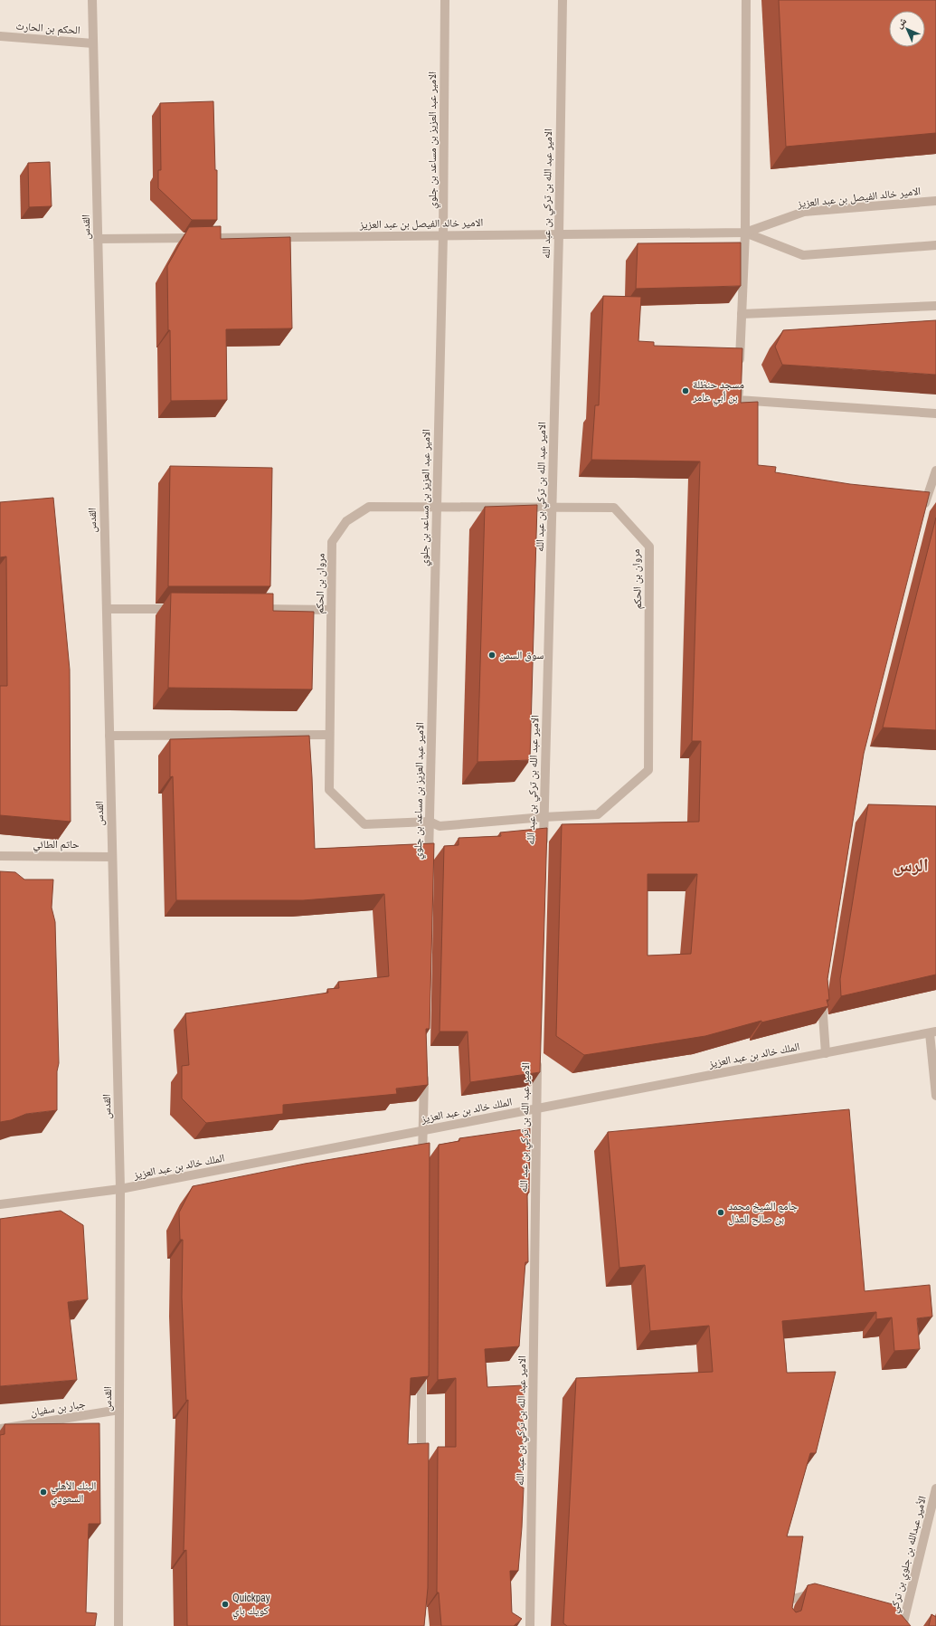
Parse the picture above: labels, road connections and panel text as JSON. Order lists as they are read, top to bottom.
{
  "streets": {
    "street": [
      "الحكم بن الحارث",
      "الامير عبد العزيز بن مساعد بن جلوي",
      "الامير عبد الله بن تركي بن عبد الله",
      "الامير خالد الفيصل بن عبد العزيز",
      "القدس",
      "مروان بن الحكم",
      "حاتم الطائي",
      "الملك خالد بن عبد العزيز",
      "جبار بن سفيان",
      "الأمير عبدالله بن جلوي بن تركي"
    ]
  },
  "crossings": [
    ["الحكم بن الحارث", "القدس"],
    ["الامير عبد العزيز بن مساعد بن جلوي", "الامير خالد الفيصل بن عبد العزيز"],
    ["الامير عبد العزيز بن مساعد بن جلوي", "مروان بن الحكم"],
    ["الامير عبد الله بن تركي بن عبد الله", "الامير خالد الفيصل بن عبد العزيز"],
    ["الامير عبد الله بن تركي بن عبد الله", "مروان بن الحكم"],
    ["الامير عبد الله بن تركي بن عبد الله", "الملك خالد بن عبد العزيز"],
    ["الامير خالد الفيصل بن عبد العزيز", "القدس"],
    ["القدس", "حاتم الطائي"],
    ["القدس", "الملك خالد بن عبد العزيز"],
    ["القدس", "جبار بن سفيان"]
  ],
  "districts": ["الرس"],
  "places": [
    "مسجد حنظلة بن أبي عامر",
    "سوق السمن",
    "جامع الشيخ محمد بن صالح العذل",
    "البنك الأهلي السعودي",
    "Quickpay كويك باي"
  ],
  "north": "top left"
}
